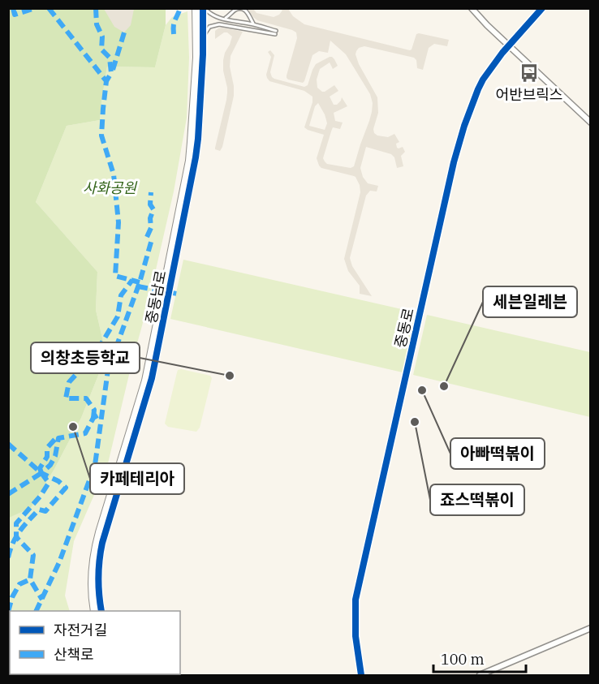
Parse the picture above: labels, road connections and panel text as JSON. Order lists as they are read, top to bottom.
{
  "streets": {
    "street": ["중동남로", "중동로"]
  },
  "parks": ["사화공원"],
  "places": {
    "bus stop": ["어반브릭스"],
    "other": [
      "의창초등학교",
      "세븐일레븐",
      "아빠떡볶이",
      "죠스떡볶이",
      "카페테리아"
    ]
  },
  "legend": ["자전거길", "산책로"],
  "scale_bar": "100 m"
}
